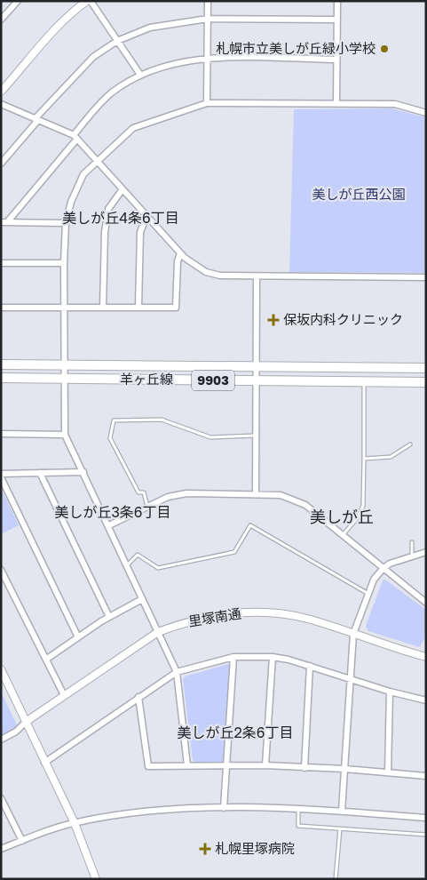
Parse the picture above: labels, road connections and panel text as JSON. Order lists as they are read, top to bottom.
{
  "streets": {
    "main road": ["羊ヶ丘線", "9903"],
    "street": ["里塚南通"]
  },
  "districts": [
    "美しが丘4条6丁目",
    "美しが丘3条6丁目",
    "美しが丘",
    "美しが丘2条6丁目"
  ],
  "parks": ["美しが丘西公園"],
  "places": {
    "other": ["札幌市立美しが丘緑小学校"],
    "health": ["保坂内科クリニック", "札幌里塚病院"]
  }
}
